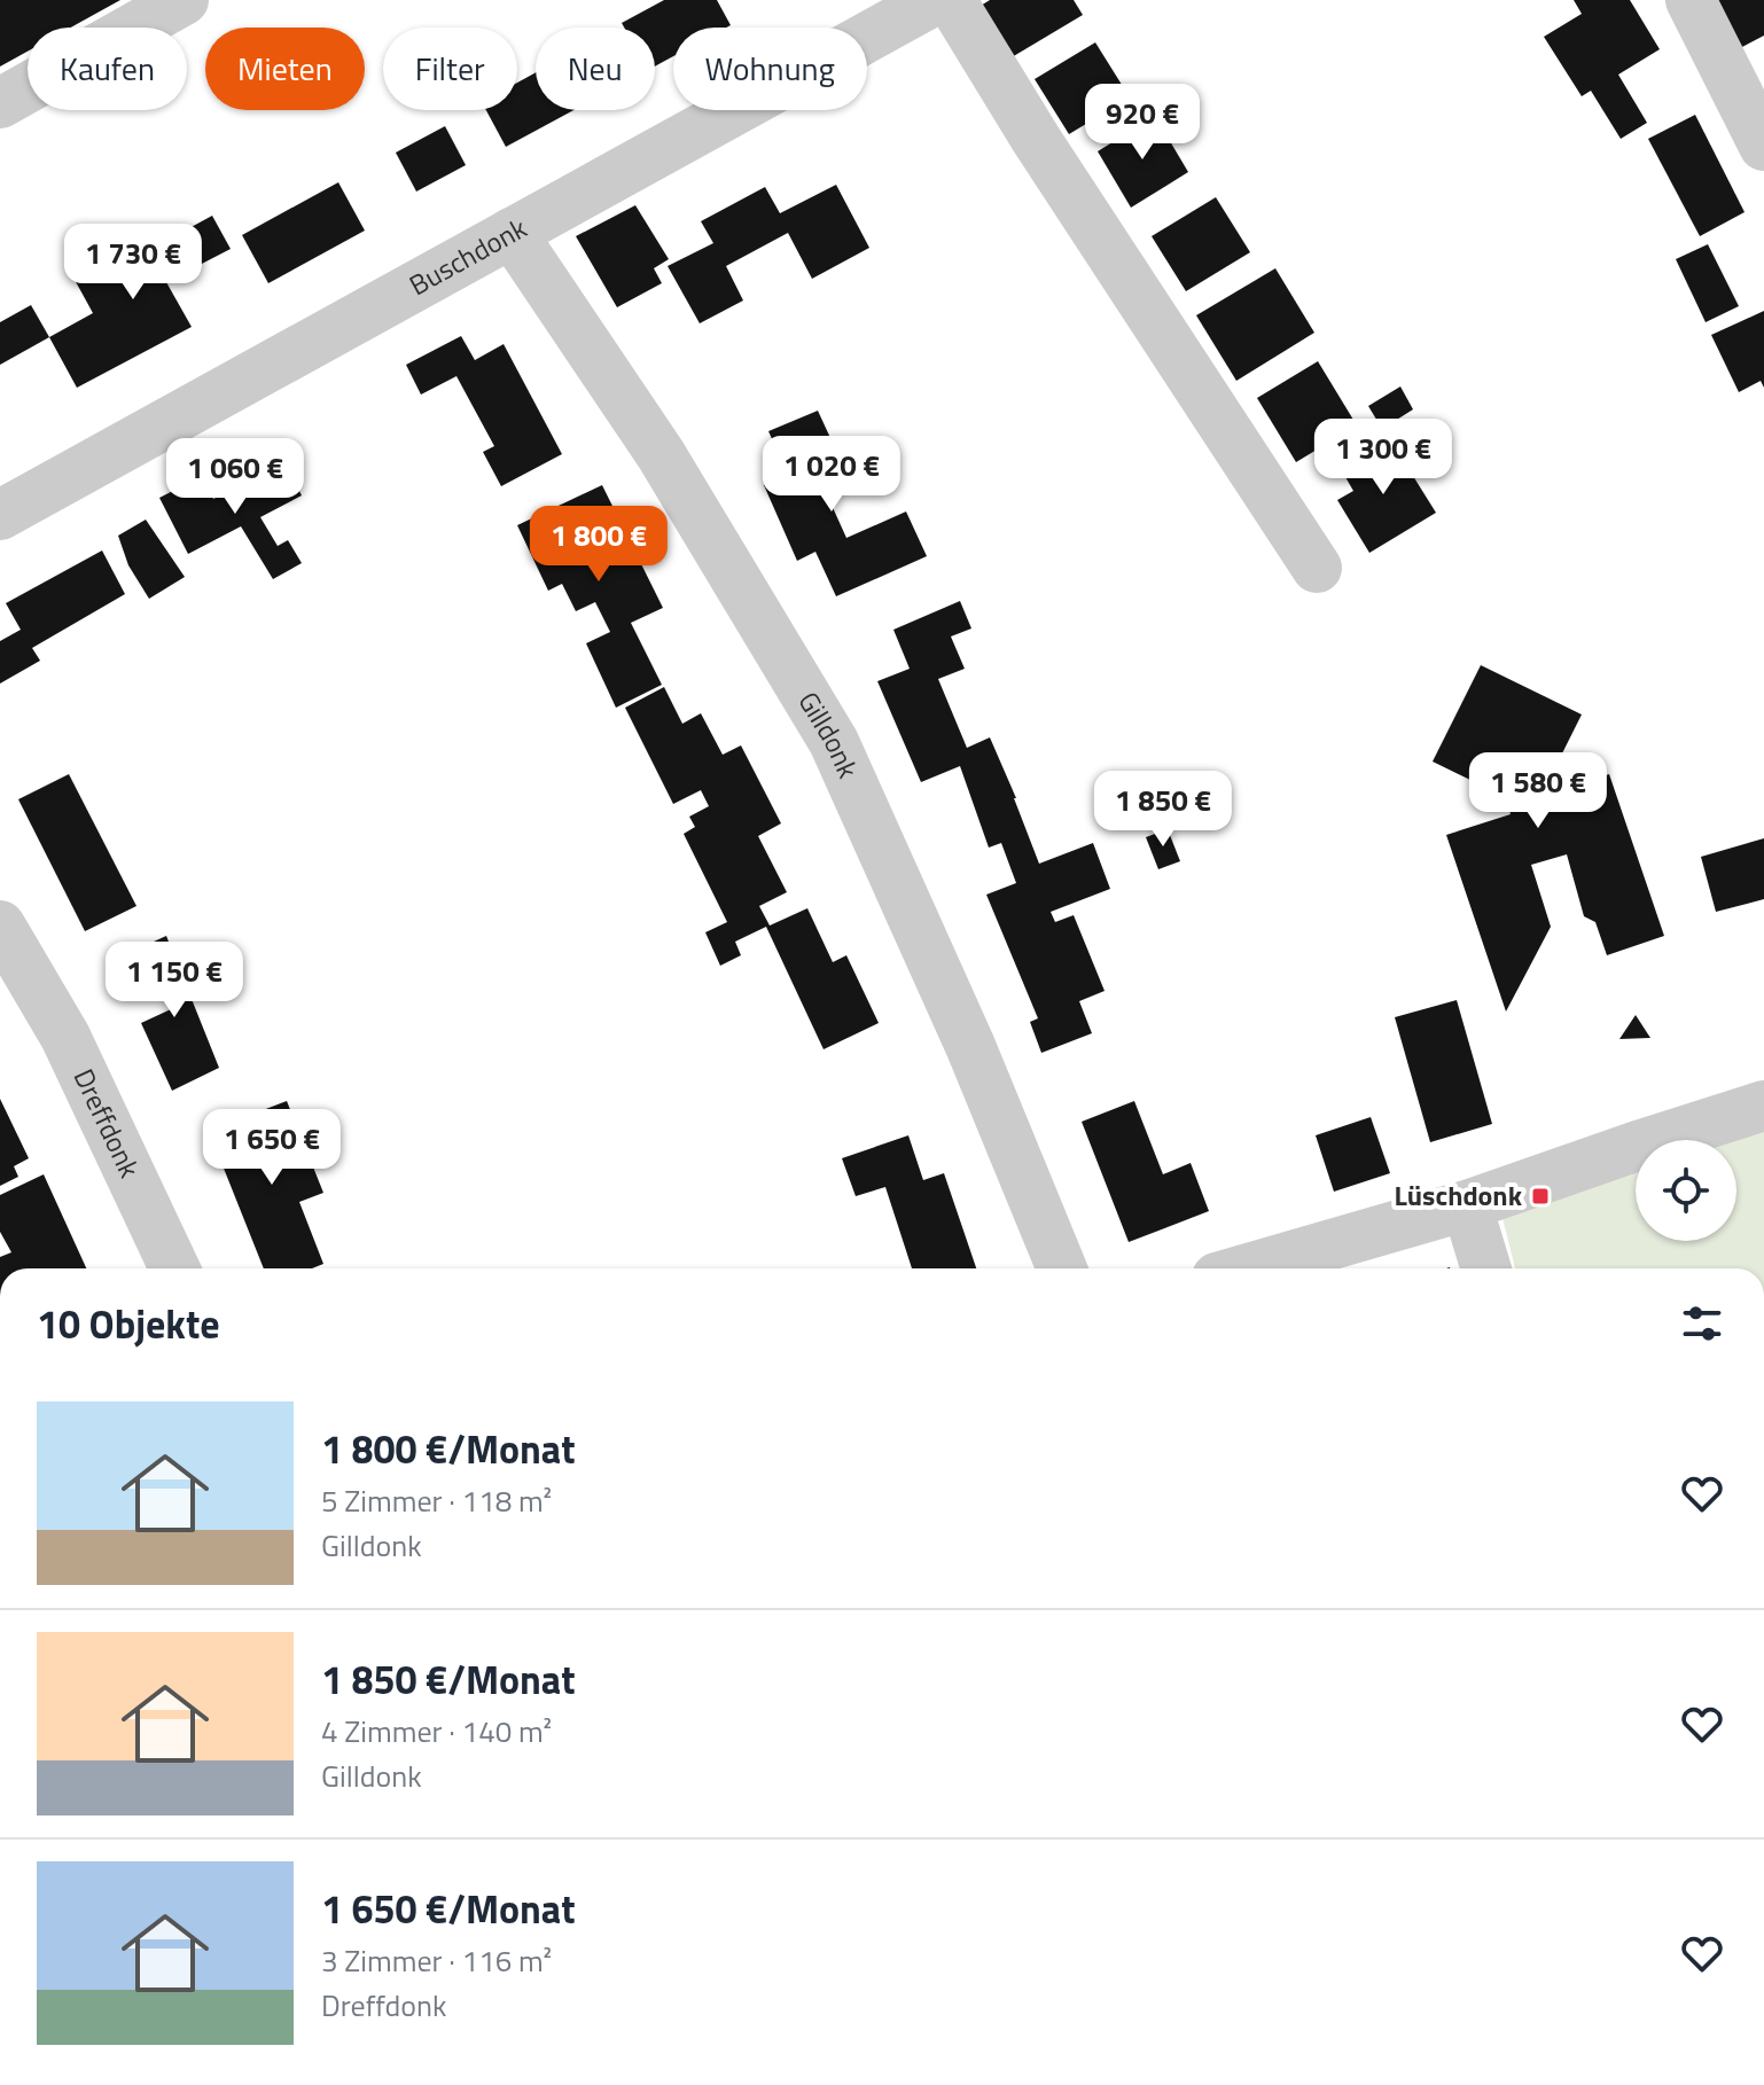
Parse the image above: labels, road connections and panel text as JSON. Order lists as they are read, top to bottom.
{
  "streets": {
    "street": ["Buschdonk", "Gilldonk", "Dreffdonk"]
  },
  "crossings": [
    ["Buschdonk", "Gilldonk"]
  ],
  "places": {
    "transit": ["Lüschdonk"]
  },
  "page": {
    "chip": [
      "Kaufen",
      "Mieten",
      "Filter",
      "Neu",
      "Wohnung"
    ],
    "price": [
      "920 €",
      "1 730 €",
      "1 300 €",
      "1 020 €",
      "1 060 €",
      "1 800 €",
      "1 580 €",
      "1 850 €",
      "1 150 €",
      "1 650 €"
    ],
    "heading": "10 Objekte",
    "list": [
      {
        "name": "1 800 €/Monat",
        "note": "5 Zimmer · 118 m² · Gilldonk"
      },
      {
        "name": "1 850 €/Monat",
        "note": "4 Zimmer · 140 m² · Gilldonk"
      },
      {
        "name": "1 650 €/Monat",
        "note": "3 Zimmer · 116 m² · Dreffdonk"
      }
    ]
  }
}
